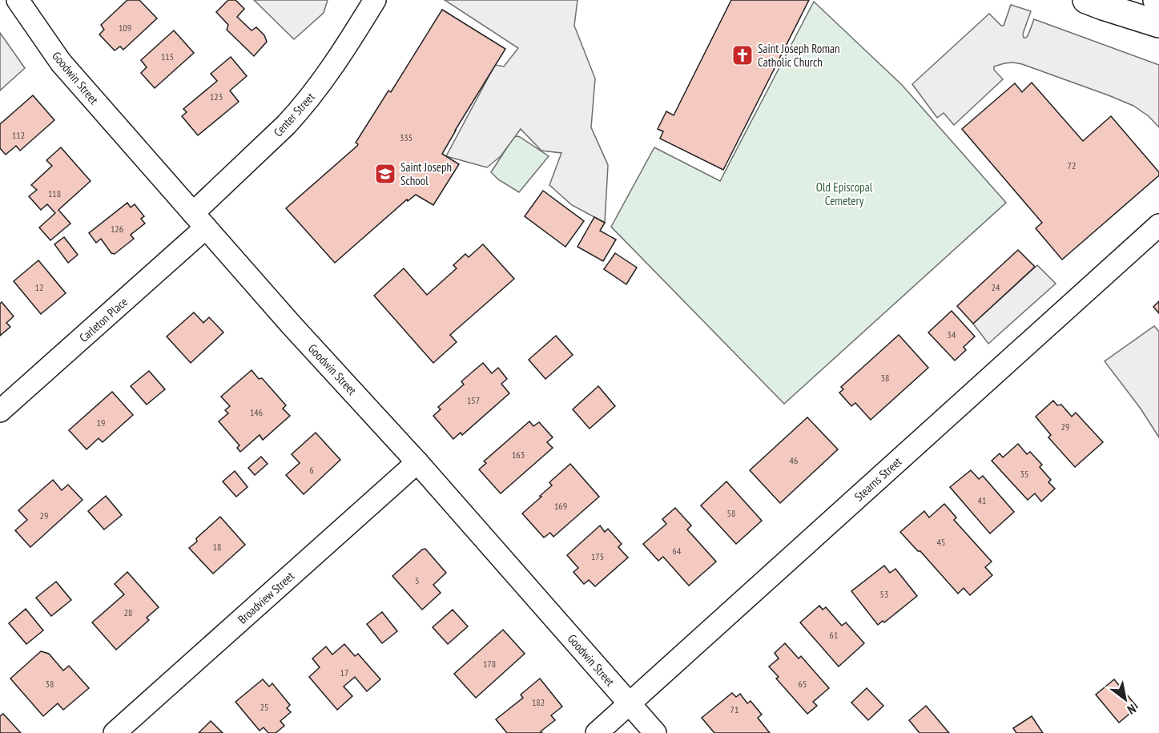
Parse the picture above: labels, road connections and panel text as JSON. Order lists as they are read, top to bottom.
{
  "streets": {
    "street": [
      "Goodwin Street",
      "Center Street",
      "Carleton Place",
      "Stearns Street",
      "Broadview Street"
    ]
  },
  "crossings": [
    ["Goodwin Street", "Center Street"],
    ["Goodwin Street", "Carleton Place"],
    ["Goodwin Street", "Stearns Street"],
    ["Goodwin Street", "Broadview Street"],
    ["Center Street", "Carleton Place"]
  ],
  "parks": ["Old Episcopal Cemetery"],
  "places": {
    "church": ["Saint Joseph Roman Catholic Church"],
    "school or university": ["Saint Joseph School"]
  },
  "house_numbers": [
    "109",
    "115",
    "123",
    "112",
    "335",
    "72",
    "118",
    "126",
    "12",
    "24",
    "34",
    "38",
    "157",
    "146",
    "19",
    "29",
    "163",
    "46",
    "6",
    "35",
    "41",
    "169",
    "58",
    "29",
    "45",
    "18",
    "64",
    "175",
    "5",
    "53",
    "28",
    "61",
    "178",
    "17",
    "38",
    "65",
    "182",
    "25",
    "71"
  ],
  "north": "bottom right"
}
